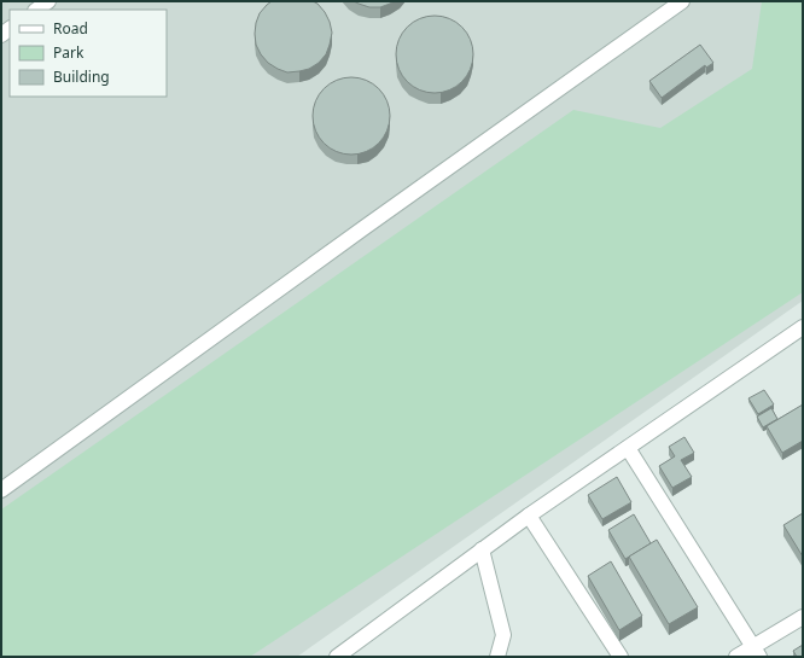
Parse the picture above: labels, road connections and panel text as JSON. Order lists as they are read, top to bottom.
{
  "legend": ["Road", "Park", "Building"]
}
